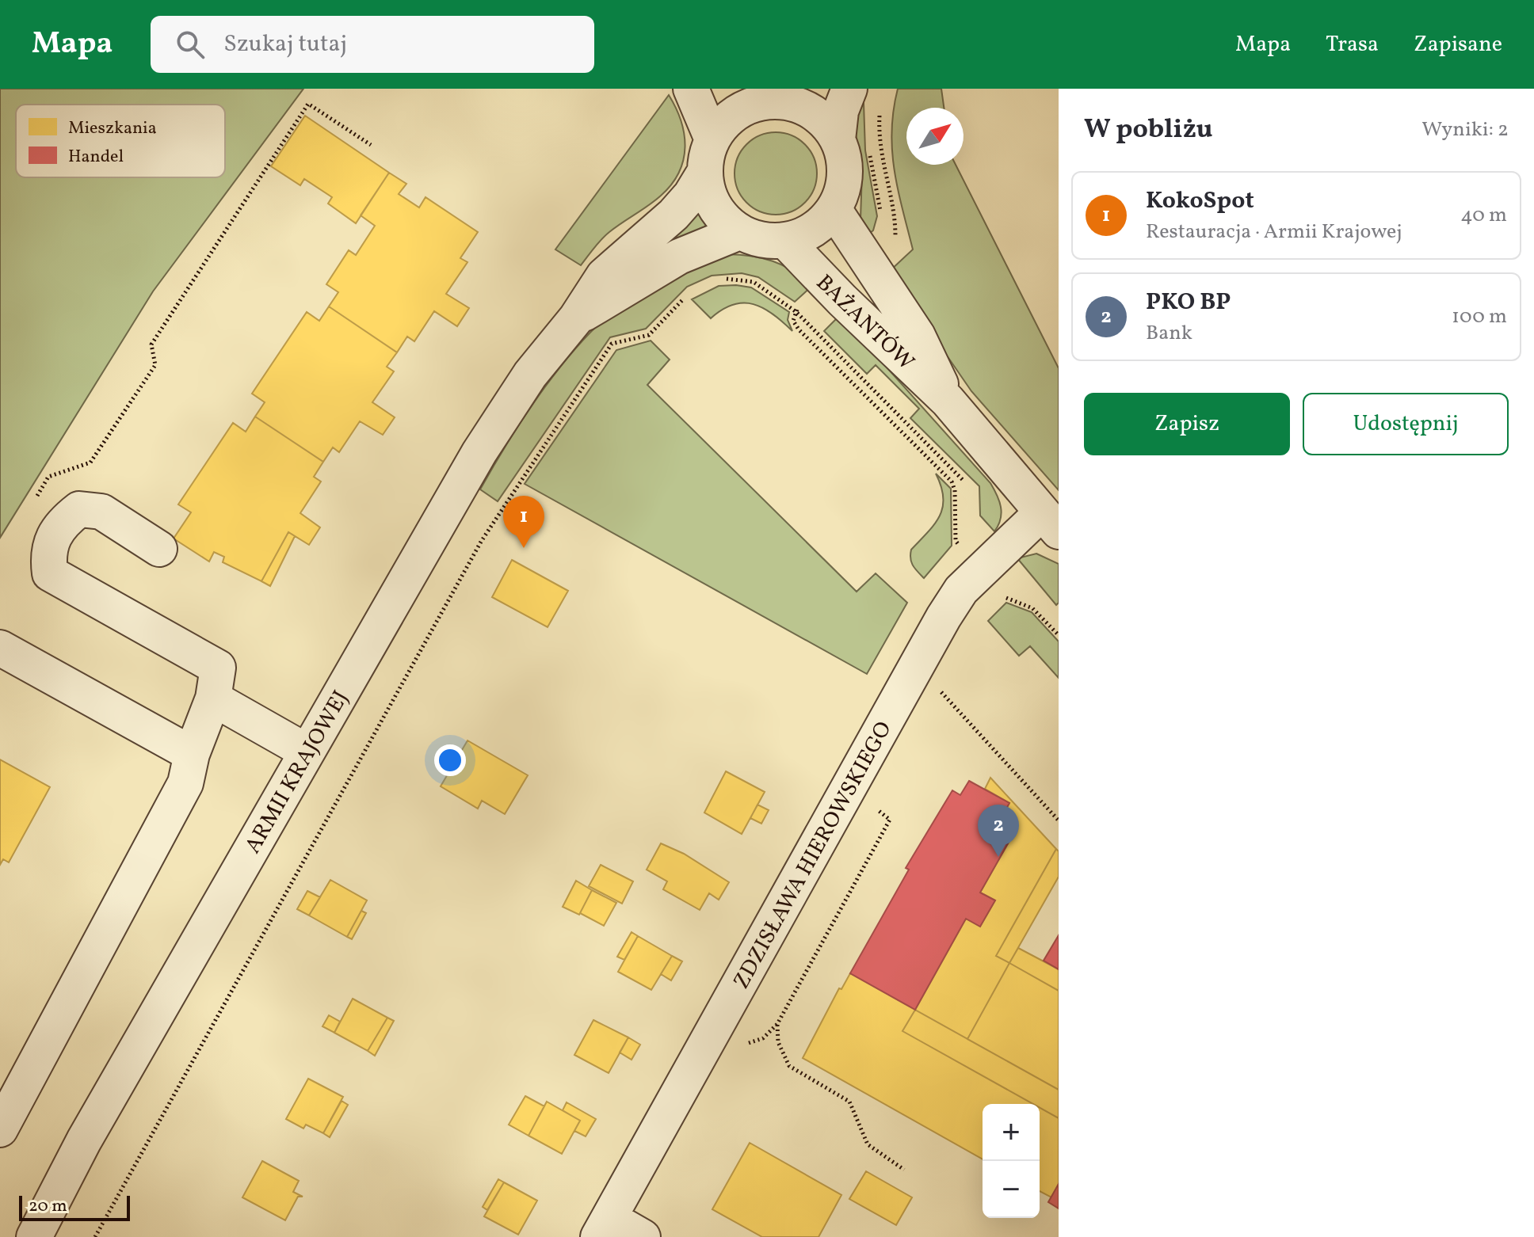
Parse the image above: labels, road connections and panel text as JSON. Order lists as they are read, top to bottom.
{
  "streets": {
    "street": ["BAŻANTÓW", "ARMII KRAJOWEJ", "ZDZISŁAWA HIEROWSKIEGO"]
  },
  "crossings": [
    ["BAŻANTÓW", "ARMII KRAJOWEJ"],
    ["BAŻANTÓW", "ZDZISŁAWA HIEROWSKIEGO"]
  ],
  "legend": ["Mieszkania", "Handel"],
  "scale_bar": "20 m",
  "north": "top right",
  "page": {
    "header": "Mapa",
    "search": "Szukaj tutaj",
    "nav": ["Mapa", "Trasa", "Zapisane"],
    "heading": ["W pobliżu", "Wyniki: 2"],
    "list": [
      {
        "mark": "1",
        "name": "KokoSpot",
        "note": "Restauracja · Armii Krajowej",
        "value": "40 m"
      },
      {
        "mark": "2",
        "name": "PKO BP",
        "note": "Bank",
        "value": "100 m"
      }
    ],
    "buttons": ["Zapisz", "Udostępnij"],
    "pins": ["1", "2"],
    "map_buttons": ["+", "−"],
    "scale": "20 m"
  }
}
